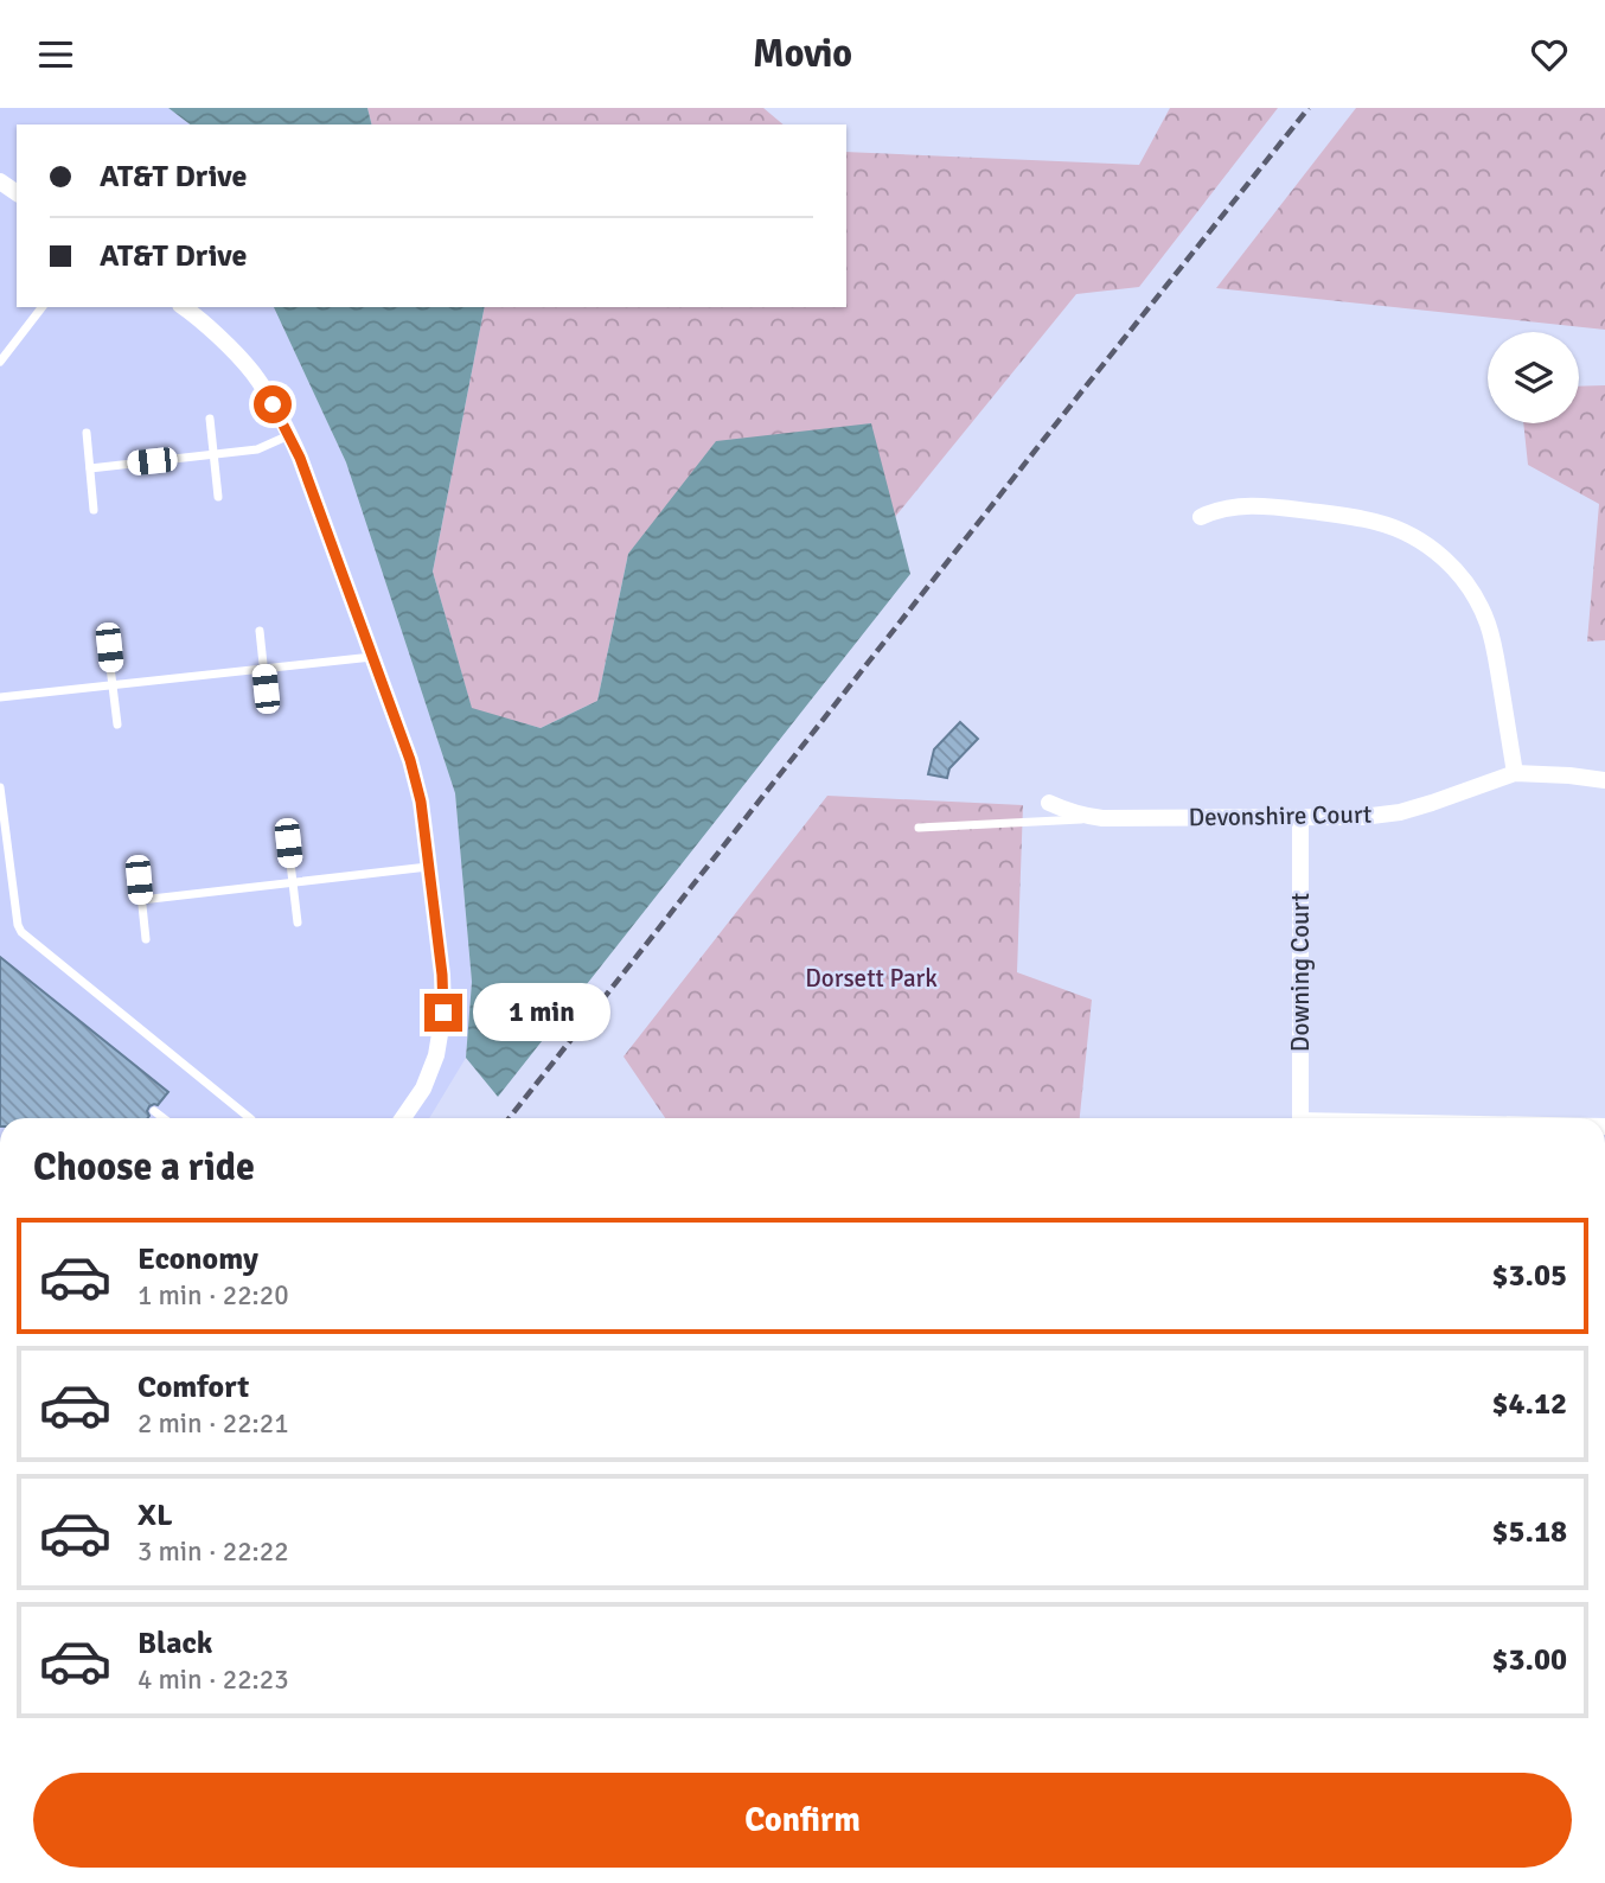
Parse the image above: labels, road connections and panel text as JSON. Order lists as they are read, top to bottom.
{
  "streets": {
    "street": ["Devonshire Court", "Downing Court"]
  },
  "crossings": [
    ["Devonshire Court", "Downing Court"]
  ],
  "parks": ["Dorsett Park"],
  "page": {
    "header": "Movio",
    "banner": ["AT&T Drive", "AT&T Drive"],
    "bubble": "1 min",
    "heading": "Choose a ride",
    "list": [
      {
        "name": "Economy",
        "note": "1 min · 22:20",
        "value": "$3.05"
      },
      {
        "name": "Comfort",
        "note": "2 min · 22:21",
        "value": "$4.12"
      },
      {
        "name": "XL",
        "note": "3 min · 22:22",
        "value": "$5.18"
      },
      {
        "name": "Black",
        "note": "4 min · 22:23",
        "value": "$3.00"
      }
    ],
    "buttons": "Confirm"
  }
}
